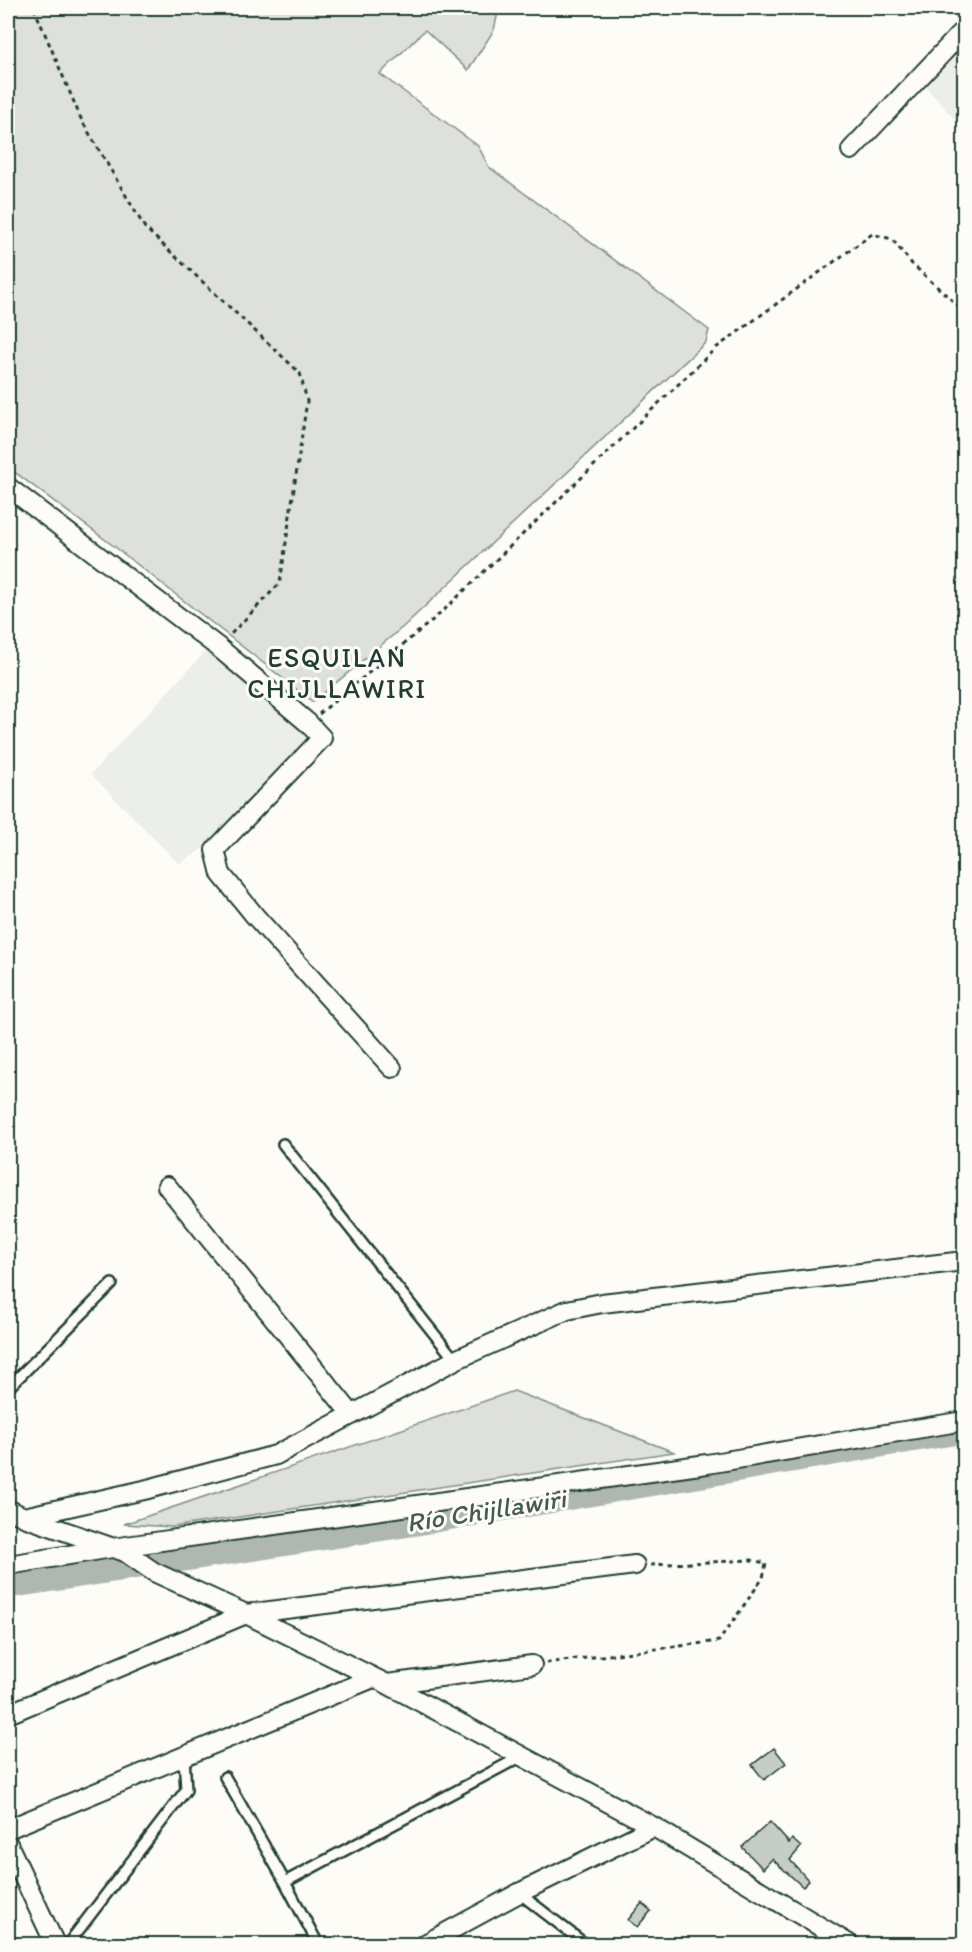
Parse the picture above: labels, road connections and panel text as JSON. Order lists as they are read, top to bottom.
{
  "districts": ["ESQUILAN CHIJLLAWIRI"],
  "water": ["Río Chijllawiri"]
}
